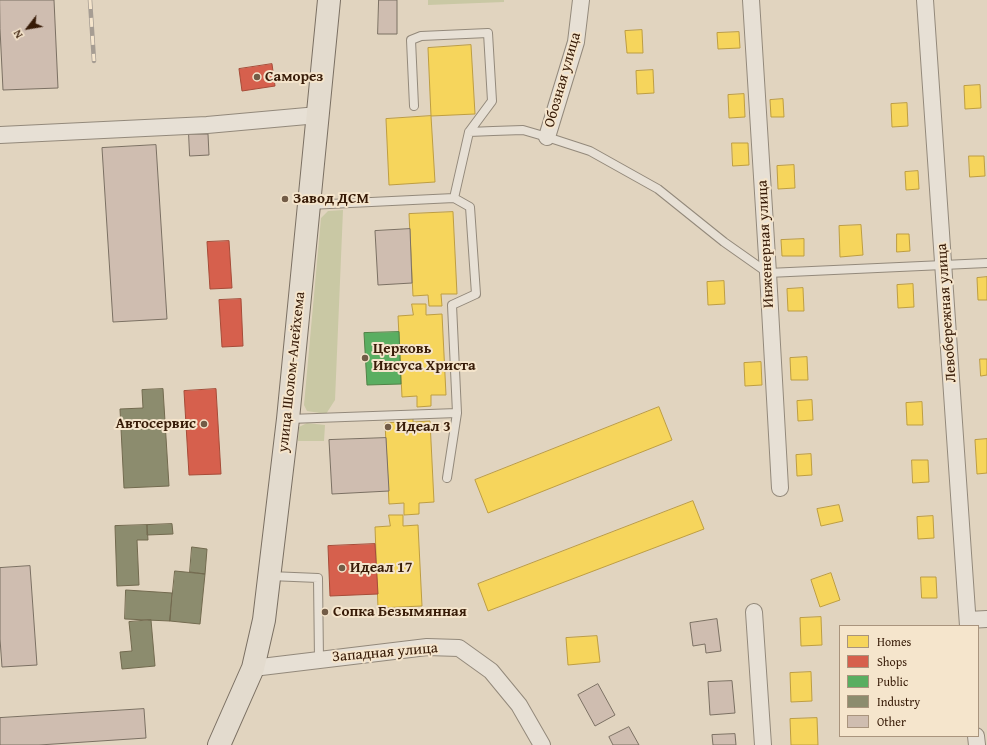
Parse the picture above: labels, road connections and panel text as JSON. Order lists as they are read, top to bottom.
{
  "streets": {
    "main road": ["улица Шолом-Алейхема"],
    "street": [
      "Обозная улица",
      "Инженерная улица",
      "Левобережная улица",
      "Западная улица"
    ]
  },
  "crossings": [
    ["улица Шолом-Алейхема", "Западная улица"]
  ],
  "places": [
    "Саморез",
    "Завод ДСМ",
    "Церковь Иисуса Христа",
    "Автосервис",
    "Идеал 3",
    "Идеал 17",
    "Сопка Безымянная"
  ],
  "legend": [
    "Homes",
    "Shops",
    "Public",
    "Industry",
    "Other"
  ],
  "north": "bottom left"
}
